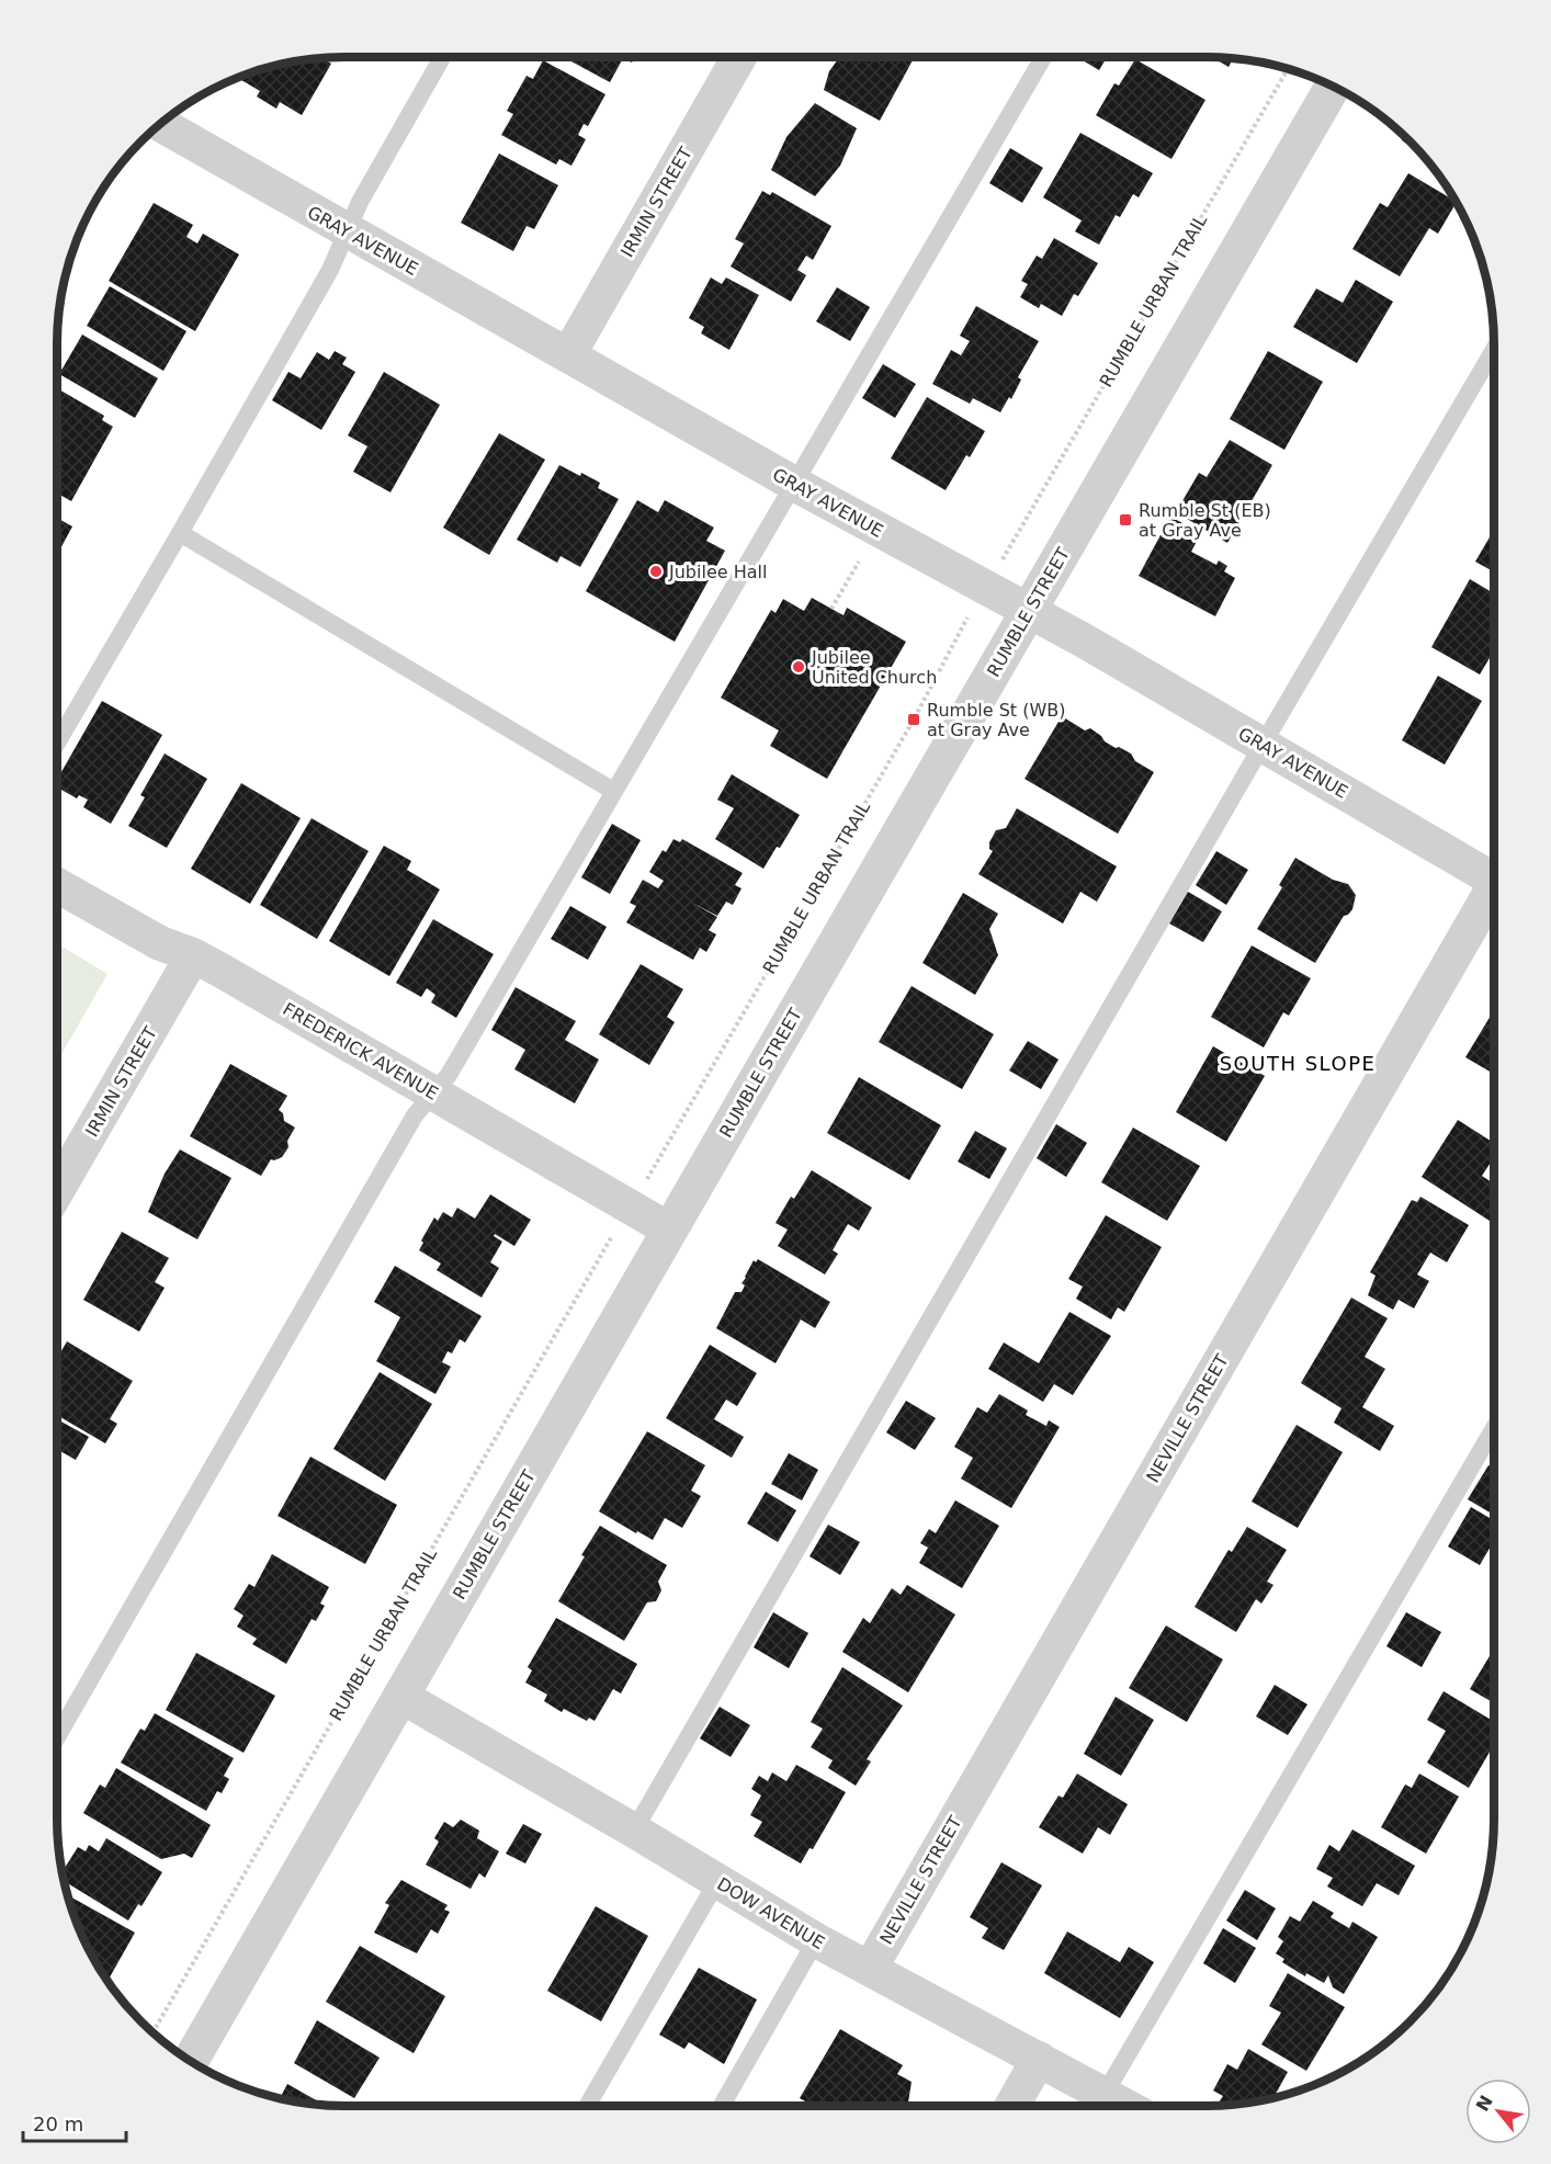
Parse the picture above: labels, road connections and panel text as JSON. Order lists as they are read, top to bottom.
{
  "streets": {
    "street": [
      "IRMIN STREET",
      "GRAY AVENUE",
      "RUMBLE STREET",
      "FREDERICK AVENUE",
      "NEVILLE STREET",
      "DOW AVENUE"
    ],
    "path": ["RUMBLE URBAN TRAIL"]
  },
  "crossings": [
    ["IRMIN STREET", "GRAY AVENUE"],
    ["IRMIN STREET", "FREDERICK AVENUE"],
    ["GRAY AVENUE", "RUMBLE STREET"],
    ["RUMBLE STREET", "FREDERICK AVENUE"],
    ["RUMBLE STREET", "DOW AVENUE"],
    ["NEVILLE STREET", "DOW AVENUE"]
  ],
  "districts": ["SOUTH SLOPE"],
  "places": {
    "transit": ["Rumble St (EB) at Gray Ave", "Rumble St (WB) at Gray Ave"],
    "other": ["Jubilee Hall", "Jubilee United Church"]
  },
  "scale_bar": "20 m",
  "north": "top left"
}
